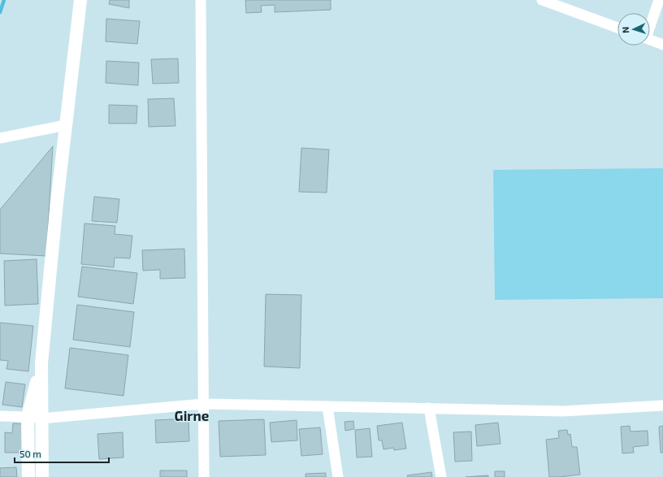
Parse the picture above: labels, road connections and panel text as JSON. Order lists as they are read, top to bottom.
{
  "districts": ["Girne"],
  "scale_bar": "50 m",
  "north": "left"
}
